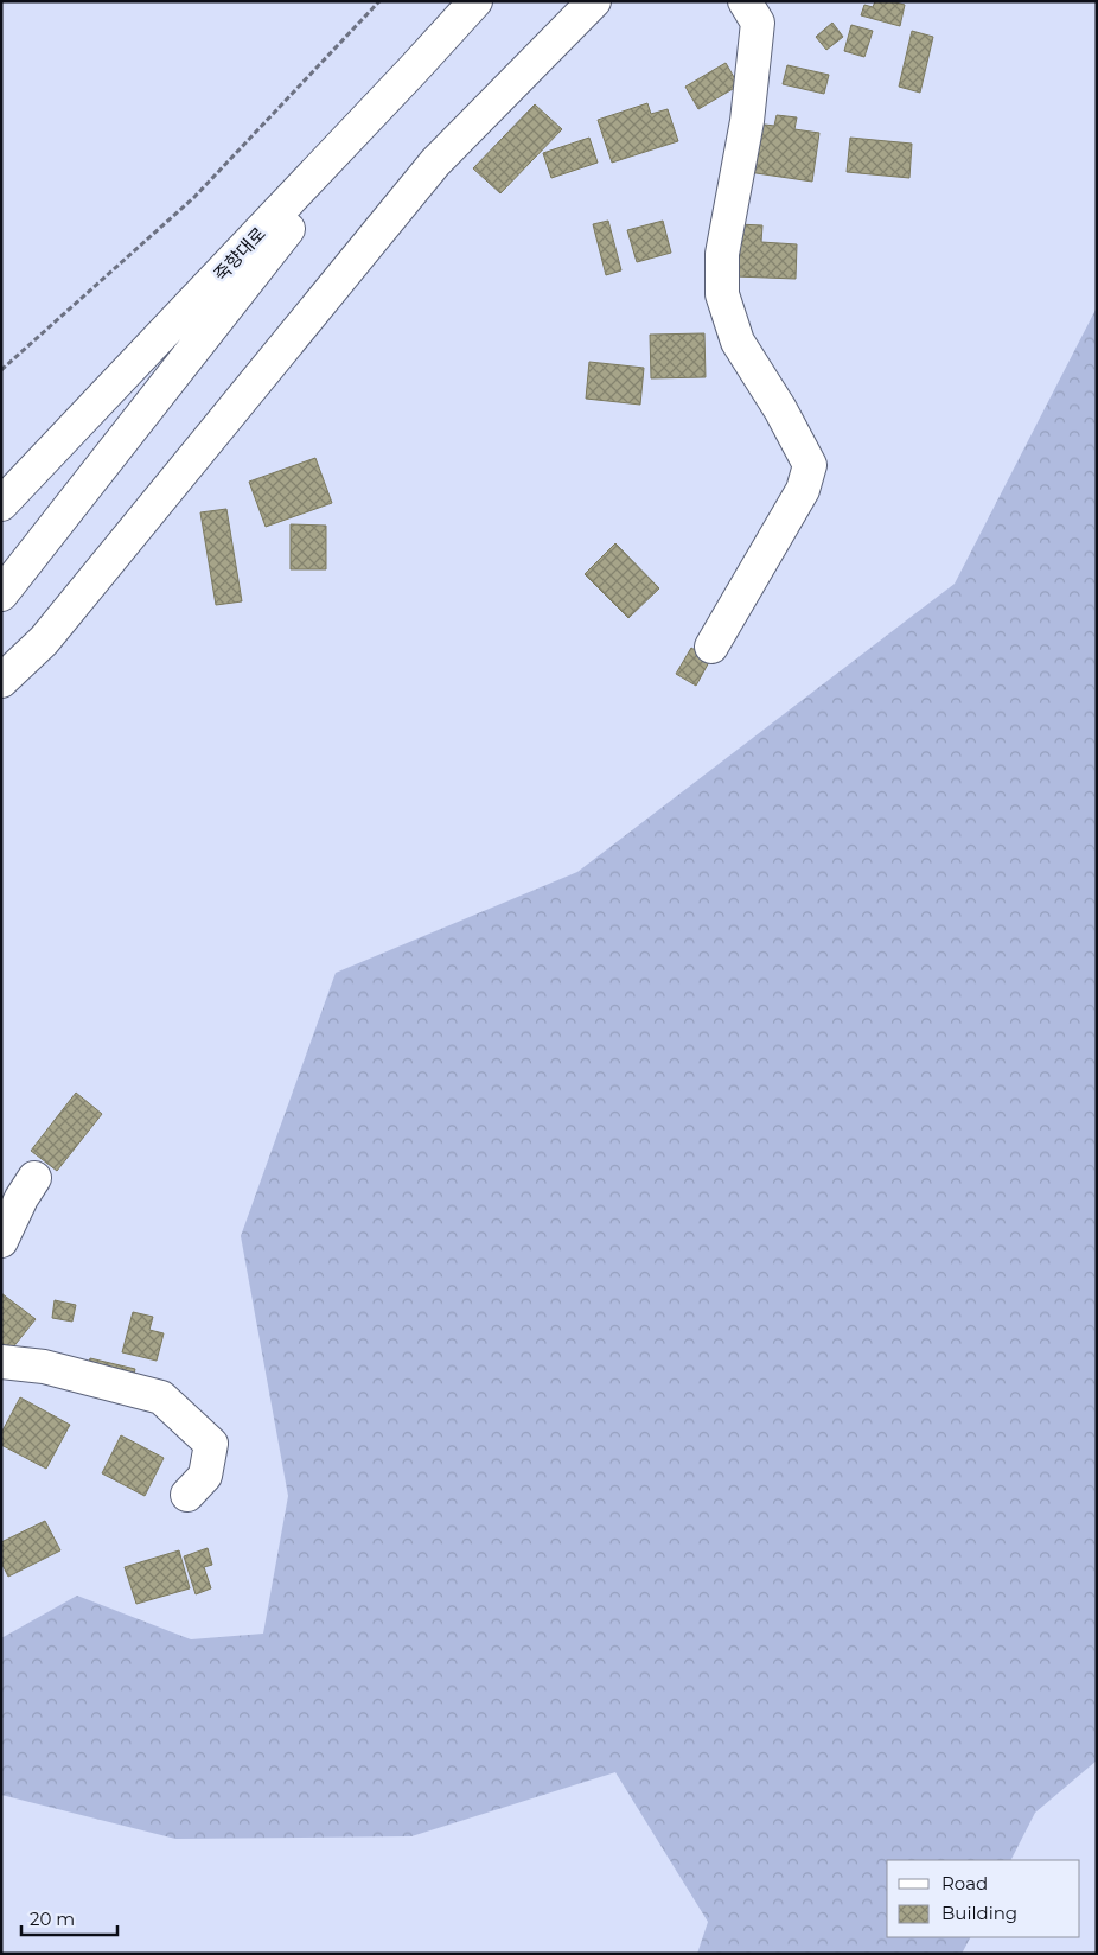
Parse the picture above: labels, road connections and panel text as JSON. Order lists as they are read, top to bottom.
{
  "streets": {
    "street": ["죽향대로"]
  },
  "legend": ["Road", "Building"],
  "scale_bar": "20 m"
}
